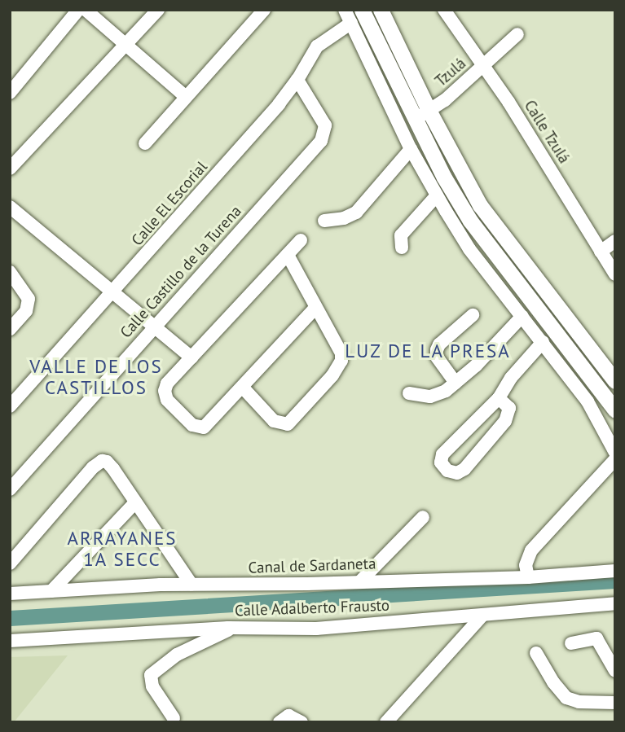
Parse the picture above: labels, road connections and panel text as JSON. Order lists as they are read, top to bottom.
{
  "streets": {
    "street": [
      "Tzulá",
      "Calle Tzulá",
      "Calle El Escorial",
      "Calle Castillo de la Turena",
      "Canal de Sardaneta",
      "Calle Adalberto Frausto"
    ]
  },
  "crossings": [
    ["Tzulá", "Calle Tzulá"],
    ["Calle El Escorial", "Calle Castillo de la Turena"]
  ],
  "districts": ["LUZ DE LA PRESA", "VALLE DE LOS CASTILLOS", "ARRAYANES 1A SECC"]
}
